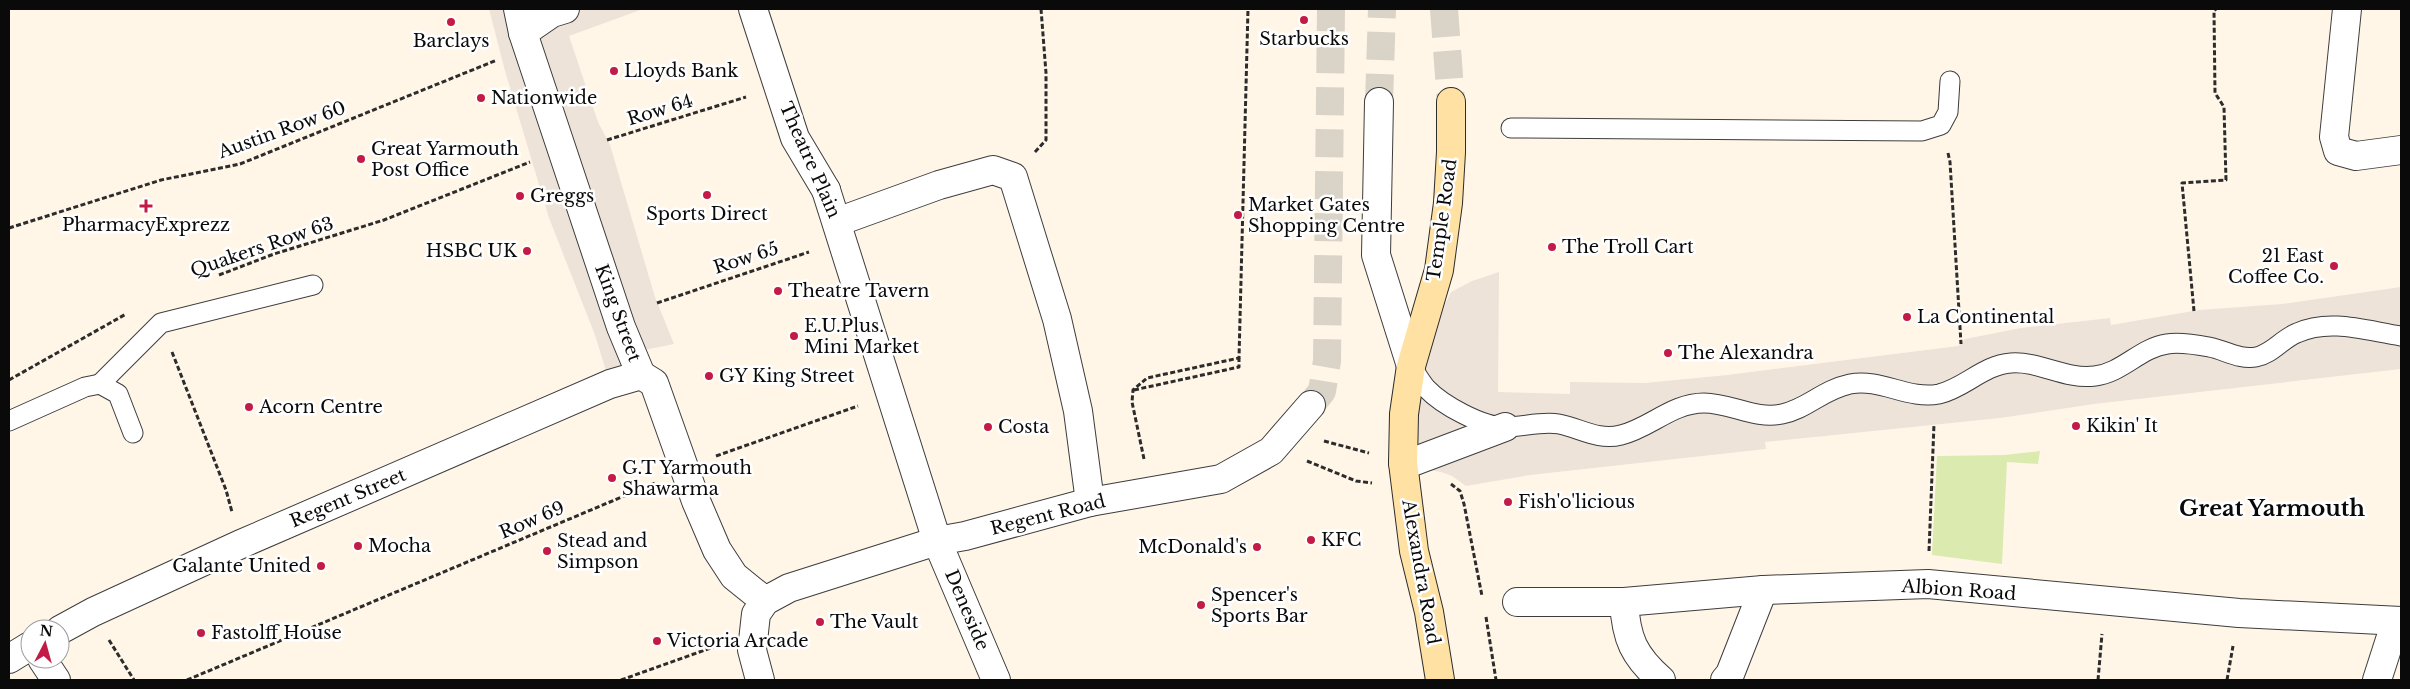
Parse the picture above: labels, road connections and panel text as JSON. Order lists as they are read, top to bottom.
{
  "streets": {
    "main road": ["Temple Road", "Alexandra Road"],
    "street": [
      "Theatre Plain",
      "King Street",
      "Regent Street",
      "Regent Road",
      "Albion Road",
      "Deneside"
    ],
    "path": [
      "Row 64",
      "Austin Row 60",
      "Quakers Row 63",
      "Row 65",
      "Row 69"
    ]
  },
  "crossings": [
    ["Row 64", "Theatre Plain"],
    ["Theatre Plain", "Row 65"],
    ["Theatre Plain", "Regent Road"],
    ["Theatre Plain", "Row 69"],
    ["Theatre Plain", "Deneside"],
    ["Temple Road", "Alexandra Road"],
    ["King Street", "Regent Street"],
    ["King Street", "Regent Road"],
    ["King Street", "Row 69"],
    ["Regent Road", "Deneside"]
  ],
  "districts": ["Great Yarmouth"],
  "places": {
    "other": [
      "Starbucks",
      "Barclays",
      "Lloyds Bank",
      "Nationwide",
      "Great Yarmouth Post Office",
      "Sports Direct",
      "Greggs",
      "Market Gates Shopping Centre",
      "The Troll Cart",
      "HSBC UK",
      "21 East Coffee Co.",
      "Theatre Tavern",
      "La Continental",
      "E.U.Plus. Mini Market",
      "The Alexandra",
      "GY King Street",
      "Acorn Centre",
      "Kikin' It",
      "Costa",
      "G.T Yarmouth Shawarma",
      "Fish'o'licious",
      "KFC",
      "Mocha",
      "McDonald's",
      "Stead and Simpson",
      "Galante United",
      "Spencer's Sports Bar",
      "The Vault",
      "Fastolff House",
      "Victoria Arcade"
    ],
    "health": ["PharmacyExprezz"]
  },
  "north": "top"
}
